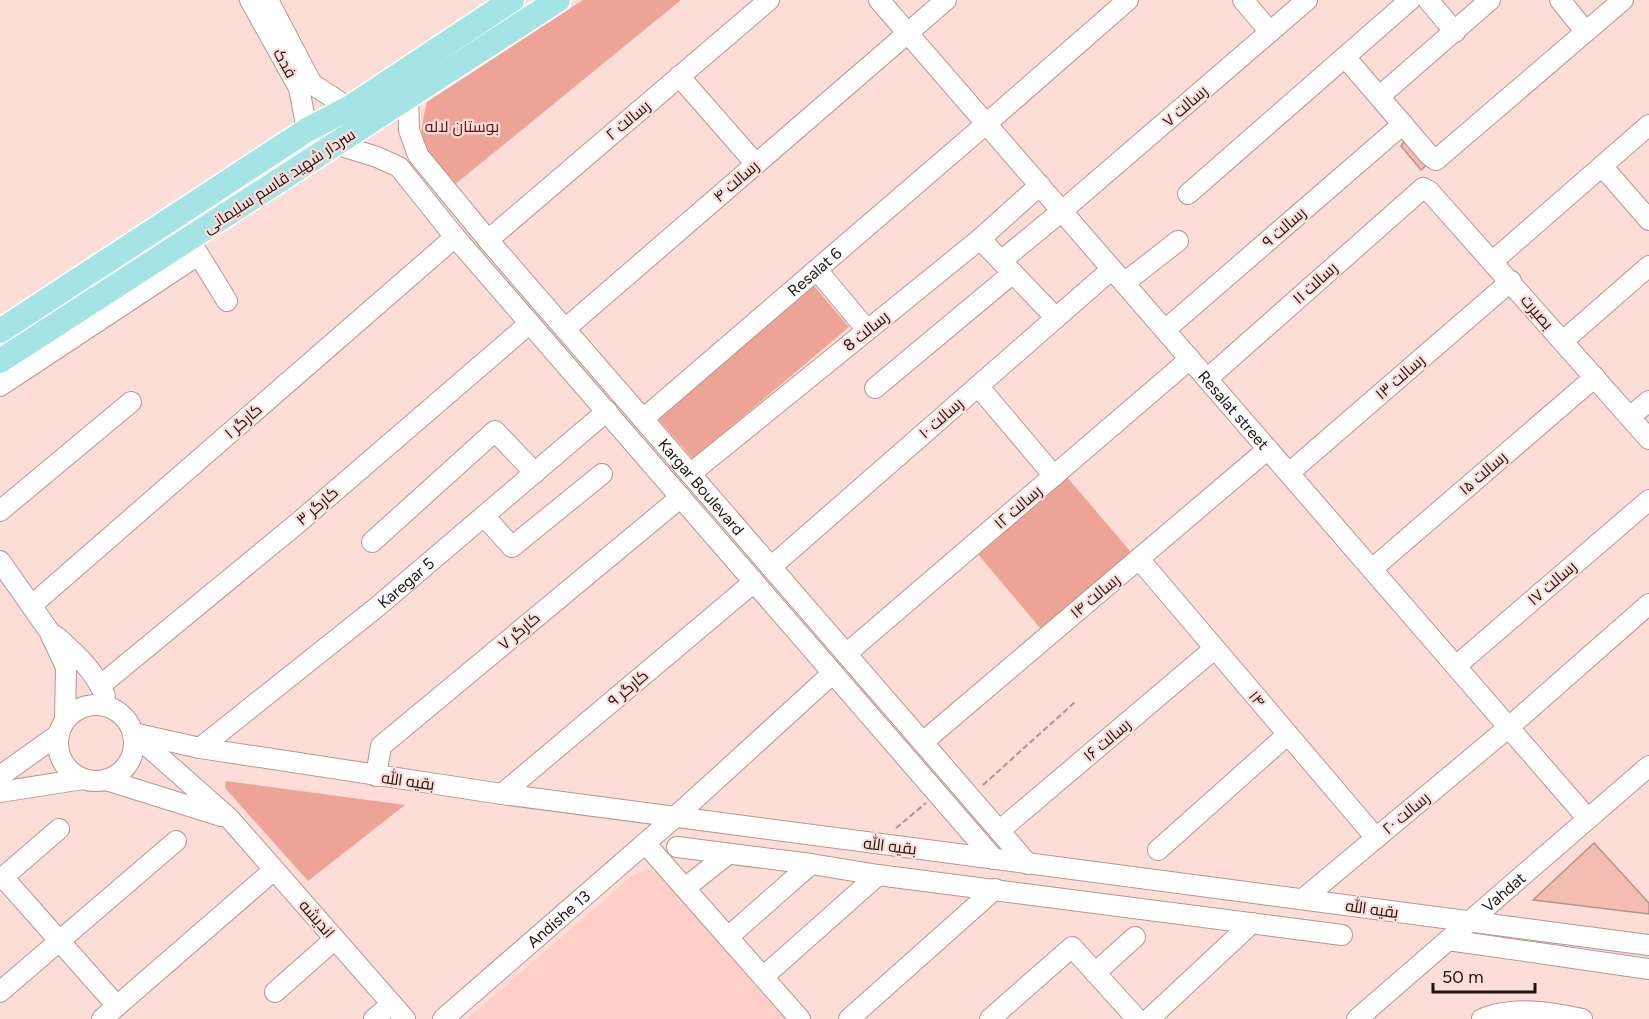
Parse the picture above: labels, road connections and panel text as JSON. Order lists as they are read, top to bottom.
{
  "streets": {
    "main road": ["سردار شهید قاسم سلیمانی"],
    "street": [
      "فدک",
      "رسالت ۷",
      "رسالت ۲",
      "رسالت ۴",
      "رسالت ۹",
      "Resalat 6",
      "رسالت ۱۱",
      "بصیرت",
      "رسالت 8",
      "رسالت ۱۳",
      "Resalat street",
      "رسالت ۱۰",
      "کارگر ۱",
      "رسالت ۱۵",
      "Kargar Boulevard",
      "کارگر ۳",
      "رسالت ۱۲",
      "Karegar 5",
      "رسالت ۱۷",
      "رسالت ۱۴",
      "کارگر ۷",
      "کارگر ۹",
      "۱۴",
      "رسالت ۱۶",
      "بقیه الله",
      "رسالت ۲۰",
      "Vahdat",
      "Andishe 13",
      "اندیشه"
    ]
  },
  "crossings": [
    ["رسالت ۷", "Resalat street"],
    ["رسالت ۲", "Kargar Boulevard"],
    ["سردار شهید قاسم سلیمانی", "Kargar Boulevard"],
    ["رسالت ۴", "Resalat street"],
    ["رسالت ۴", "Kargar Boulevard"],
    ["رسالت ۹", "Resalat street"],
    ["Resalat 6", "Resalat street"],
    ["Resalat 6", "Kargar Boulevard"],
    ["رسالت ۱۱", "بصیرت"],
    ["رسالت ۱۱", "Resalat street"],
    ["بصیرت", "رسالت ۱۳"],
    ["بصیرت", "رسالت ۱۵"],
    ["رسالت 8", "Resalat street"],
    ["رسالت 8", "Kargar Boulevard"],
    ["رسالت ۱۳", "Resalat street"],
    ["Resalat street", "رسالت ۱۰"],
    ["Resalat street", "رسالت ۱۵"],
    ["Resalat street", "رسالت ۱۲"],
    ["Resalat street", "رسالت ۱۷"],
    ["Resalat street", "رسالت ۱۴"],
    ["Resalat street", "رسالت ۲۰"],
    ["Resalat street", "Vahdat"],
    ["رسالت ۱۰", "Kargar Boulevard"],
    ["کارگر ۱", "Kargar Boulevard"],
    ["کارگر ۱", "اندیشه"],
    ["Kargar Boulevard", "کارگر ۳"],
    ["Kargar Boulevard", "رسالت ۱۲"],
    ["Kargar Boulevard", "Karegar 5"],
    ["Kargar Boulevard", "رسالت ۱۴"],
    ["Kargar Boulevard", "کارگر ۷"],
    ["Kargar Boulevard", "کارگر ۹"],
    ["Kargar Boulevard", "رسالت ۱۶"],
    ["Kargar Boulevard", "بقیه الله"],
    ["Kargar Boulevard", "Andishe 13"],
    ["کارگر ۳", "اندیشه"],
    ["Karegar 5", "بقیه الله"],
    ["رسالت ۱۴", "۱۴"],
    ["کارگر ۷", "بقیه الله"],
    ["کارگر ۹", "بقیه الله"],
    ["۱۴", "رسالت ۱۶"],
    ["۱۴", "رسالت ۲۰"],
    ["بقیه الله", "رسالت ۲۰"],
    ["بقیه الله", "Vahdat"],
    ["بقیه الله", "Andishe 13"],
    ["بقیه الله", "اندیشه"]
  ],
  "parks": ["بوستان لاله"],
  "scale_bar": "50 m"
}
